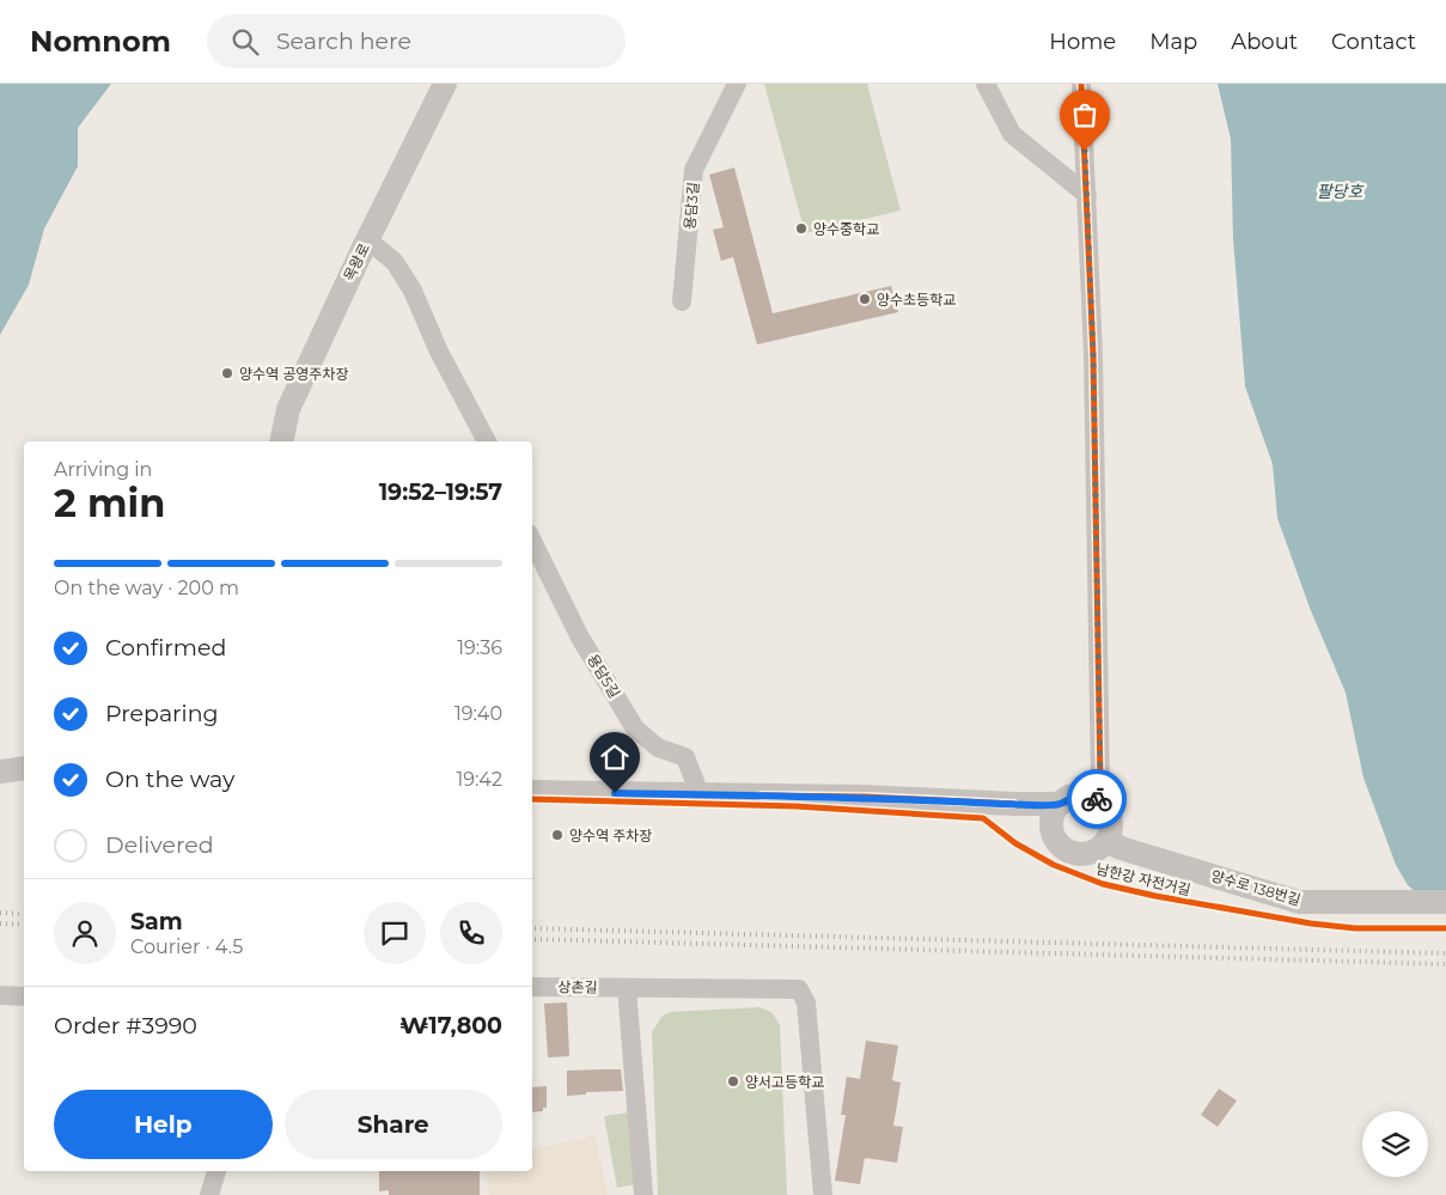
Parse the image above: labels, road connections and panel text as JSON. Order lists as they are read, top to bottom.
{
  "streets": {
    "street": [
      "용담3길",
      "목왕로",
      "용담5길",
      "양수로 138번길",
      "상촌길"
    ],
    "cycle path": ["남한강 자전거길"]
  },
  "water": ["팔당호"],
  "places": [
    "양수중학교",
    "양수초등학교",
    "양수역 공영주차장",
    "양수역 주차장",
    "양서고등학교"
  ],
  "page": {
    "header": "Nomnom",
    "search": "Search here",
    "nav": [
      "Home",
      "Map",
      "About",
      "Contact"
    ],
    "heading": ["2 min", "Arriving in", "19:52–19:57"],
    "panel": [
      "Sam",
      "Courier · 4.5",
      "Order #3990",
      "₩17,800"
    ],
    "bar": "On the way · 200 m",
    "list": [
      ["Confirmed", "19:36"],
      ["Preparing", "19:40"],
      ["On the way", "19:42"],
      "Delivered"
    ],
    "buttons": ["Help", "Share"]
  }
}
